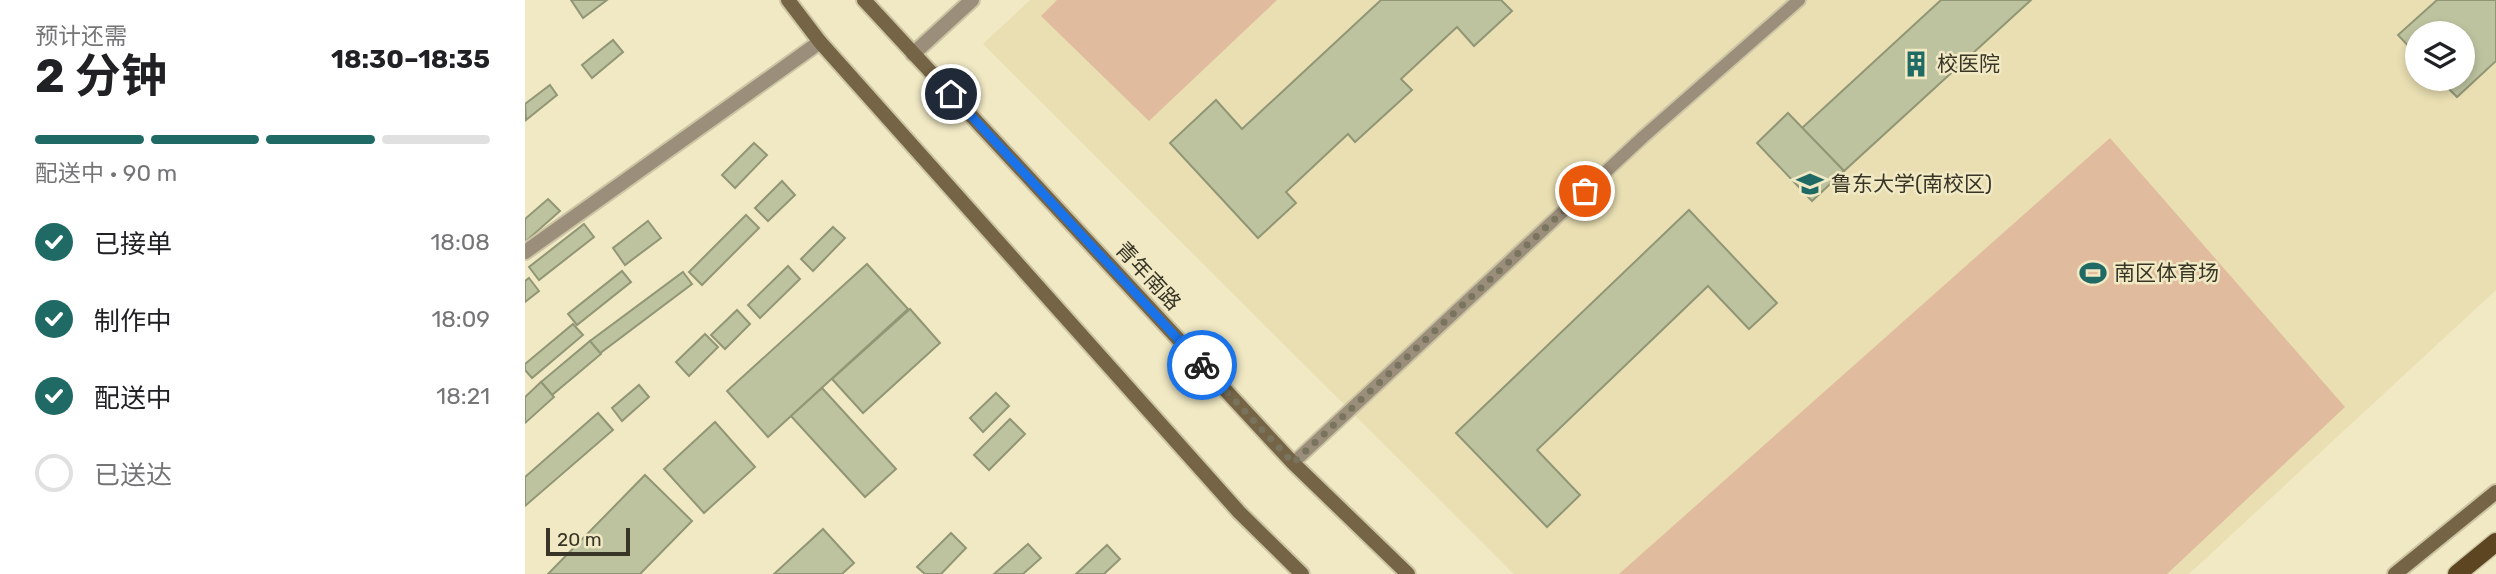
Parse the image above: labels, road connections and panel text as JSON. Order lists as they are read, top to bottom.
{
  "streets": {
    "main road": ["青年南路"]
  },
  "places": {
    "building": ["校医院"],
    "school or university": ["鲁东大学(南校区)"],
    "sports": ["南区体育场"]
  },
  "scale_bar": "20 m",
  "page": {
    "heading": ["2 分钟", "预计还需", "18:30–18:35"],
    "bar": "配送中 · 90 m",
    "list": [
      ["已接单", "18:08"],
      ["制作中", "18:09"],
      ["配送中", "18:21"],
      "已送达"
    ],
    "scale": "20 m"
  }
}
